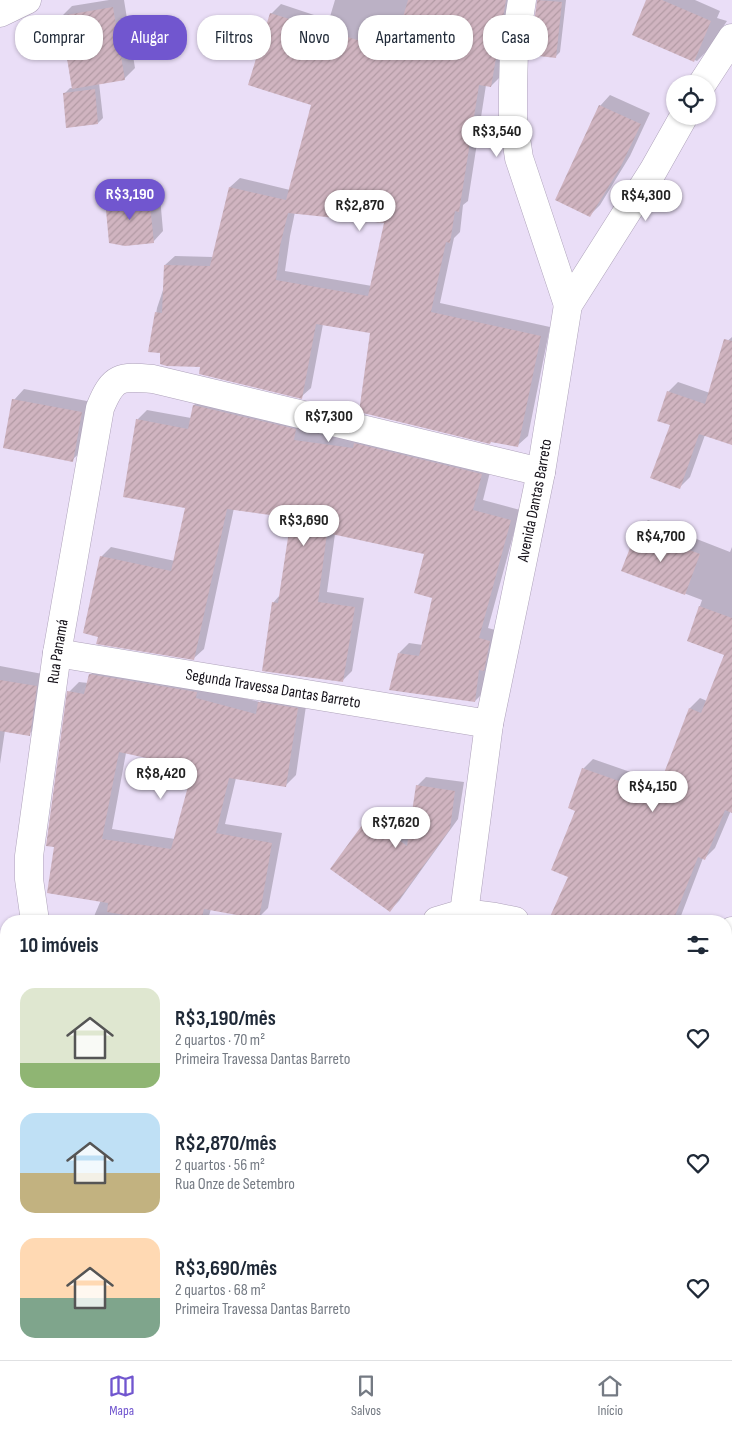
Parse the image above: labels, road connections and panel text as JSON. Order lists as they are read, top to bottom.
{
  "streets": {
    "street": ["Avenida Dantas Barreto", "Rua Panamá", "Segunda Travessa Dantas Barreto"]
  },
  "crossings": [
    ["Avenida Dantas Barreto", "Rua Panamá"],
    ["Avenida Dantas Barreto", "Segunda Travessa Dantas Barreto"],
    ["Rua Panamá", "Segunda Travessa Dantas Barreto"]
  ],
  "page": {
    "chip": [
      "Comprar",
      "Alugar",
      "Filtros",
      "Novo",
      "Apartamento",
      "Casa"
    ],
    "price": [
      "R$3,540",
      "R$3,190",
      "R$4,300",
      "R$2,870",
      "R$7,300",
      "R$3,690",
      "R$4,700",
      "R$8,420",
      "R$4,150",
      "R$7,620"
    ],
    "heading": "10 imóveis",
    "list": [
      {
        "name": "R$3,190/mês",
        "note": "2 quartos · 70 m² · Primeira Travessa Dantas Barreto"
      },
      {
        "name": "R$2,870/mês",
        "note": "2 quartos · 56 m² · Rua Onze de Setembro"
      },
      {
        "name": "R$3,690/mês",
        "note": "2 quartos · 68 m² · Primeira Travessa Dantas Barreto"
      }
    ],
    "tabs": ["Mapa", "Salvos", "Início"]
  }
}
